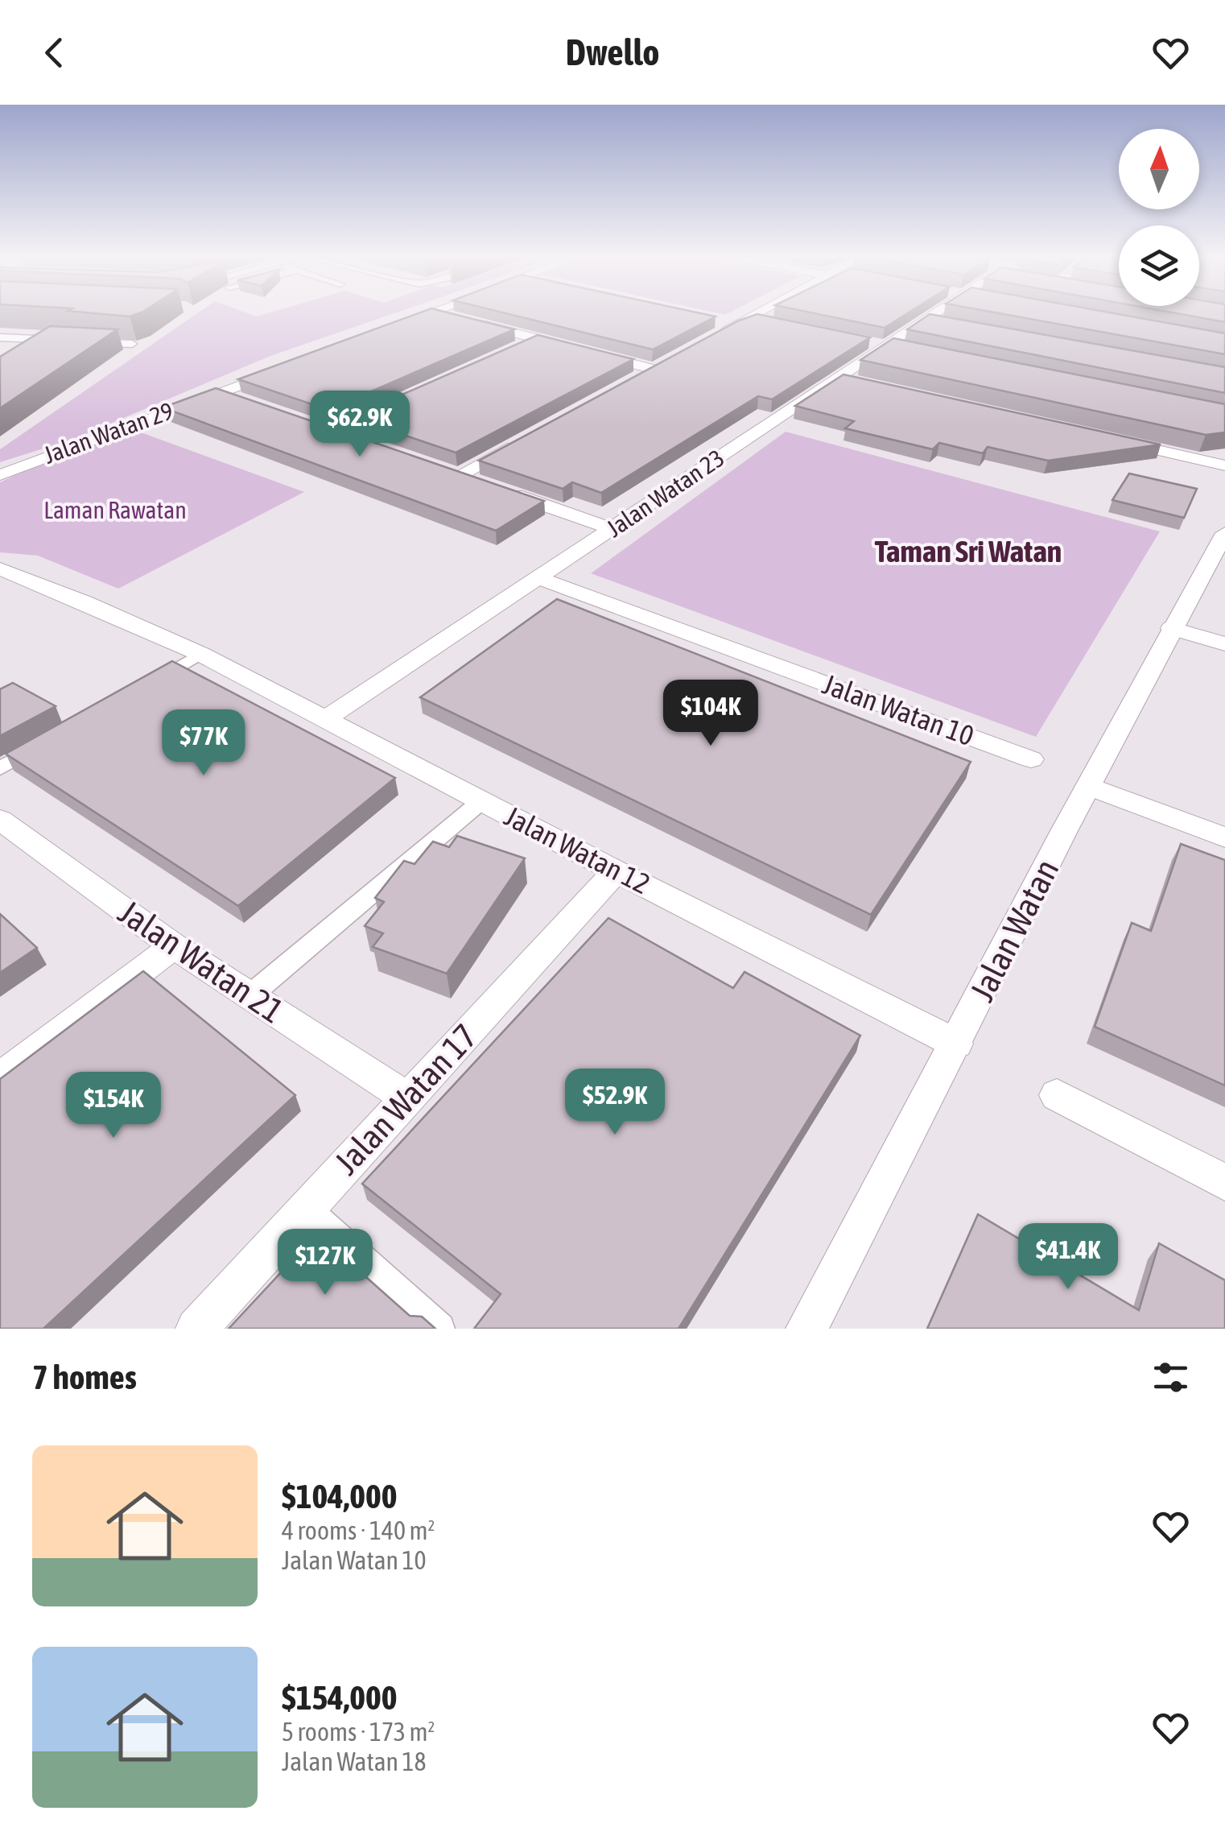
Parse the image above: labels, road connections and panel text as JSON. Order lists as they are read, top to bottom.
{
  "streets": {
    "street": [
      "Jalan Watan 29",
      "Jalan Watan 23",
      "Jalan Watan 10",
      "Jalan Watan 12",
      "Jalan Watan",
      "Jalan Watan 21",
      "Jalan Watan 17"
    ]
  },
  "crossings": [
    ["Jalan Watan 23", "Jalan Watan 10"],
    ["Jalan Watan 23", "Jalan Watan 12"],
    ["Jalan Watan 12", "Jalan Watan"],
    ["Jalan Watan 12", "Jalan Watan 17"],
    ["Jalan Watan 21", "Jalan Watan 17"]
  ],
  "districts": ["Taman Sri Watan"],
  "parks": ["Laman Rawatan"],
  "north": "top",
  "page": {
    "header": "Dwello",
    "price": [
      "$62.9K",
      "$104K",
      "$77K",
      "$52.9K",
      "$154K",
      "$41.4K",
      "$127K"
    ],
    "heading": "7 homes",
    "list": [
      {
        "name": "$104,000",
        "note": "4 rooms · 140 m² · Jalan Watan 10"
      },
      {
        "name": "$154,000",
        "note": "5 rooms · 173 m² · Jalan Watan 18"
      }
    ]
  }
}
